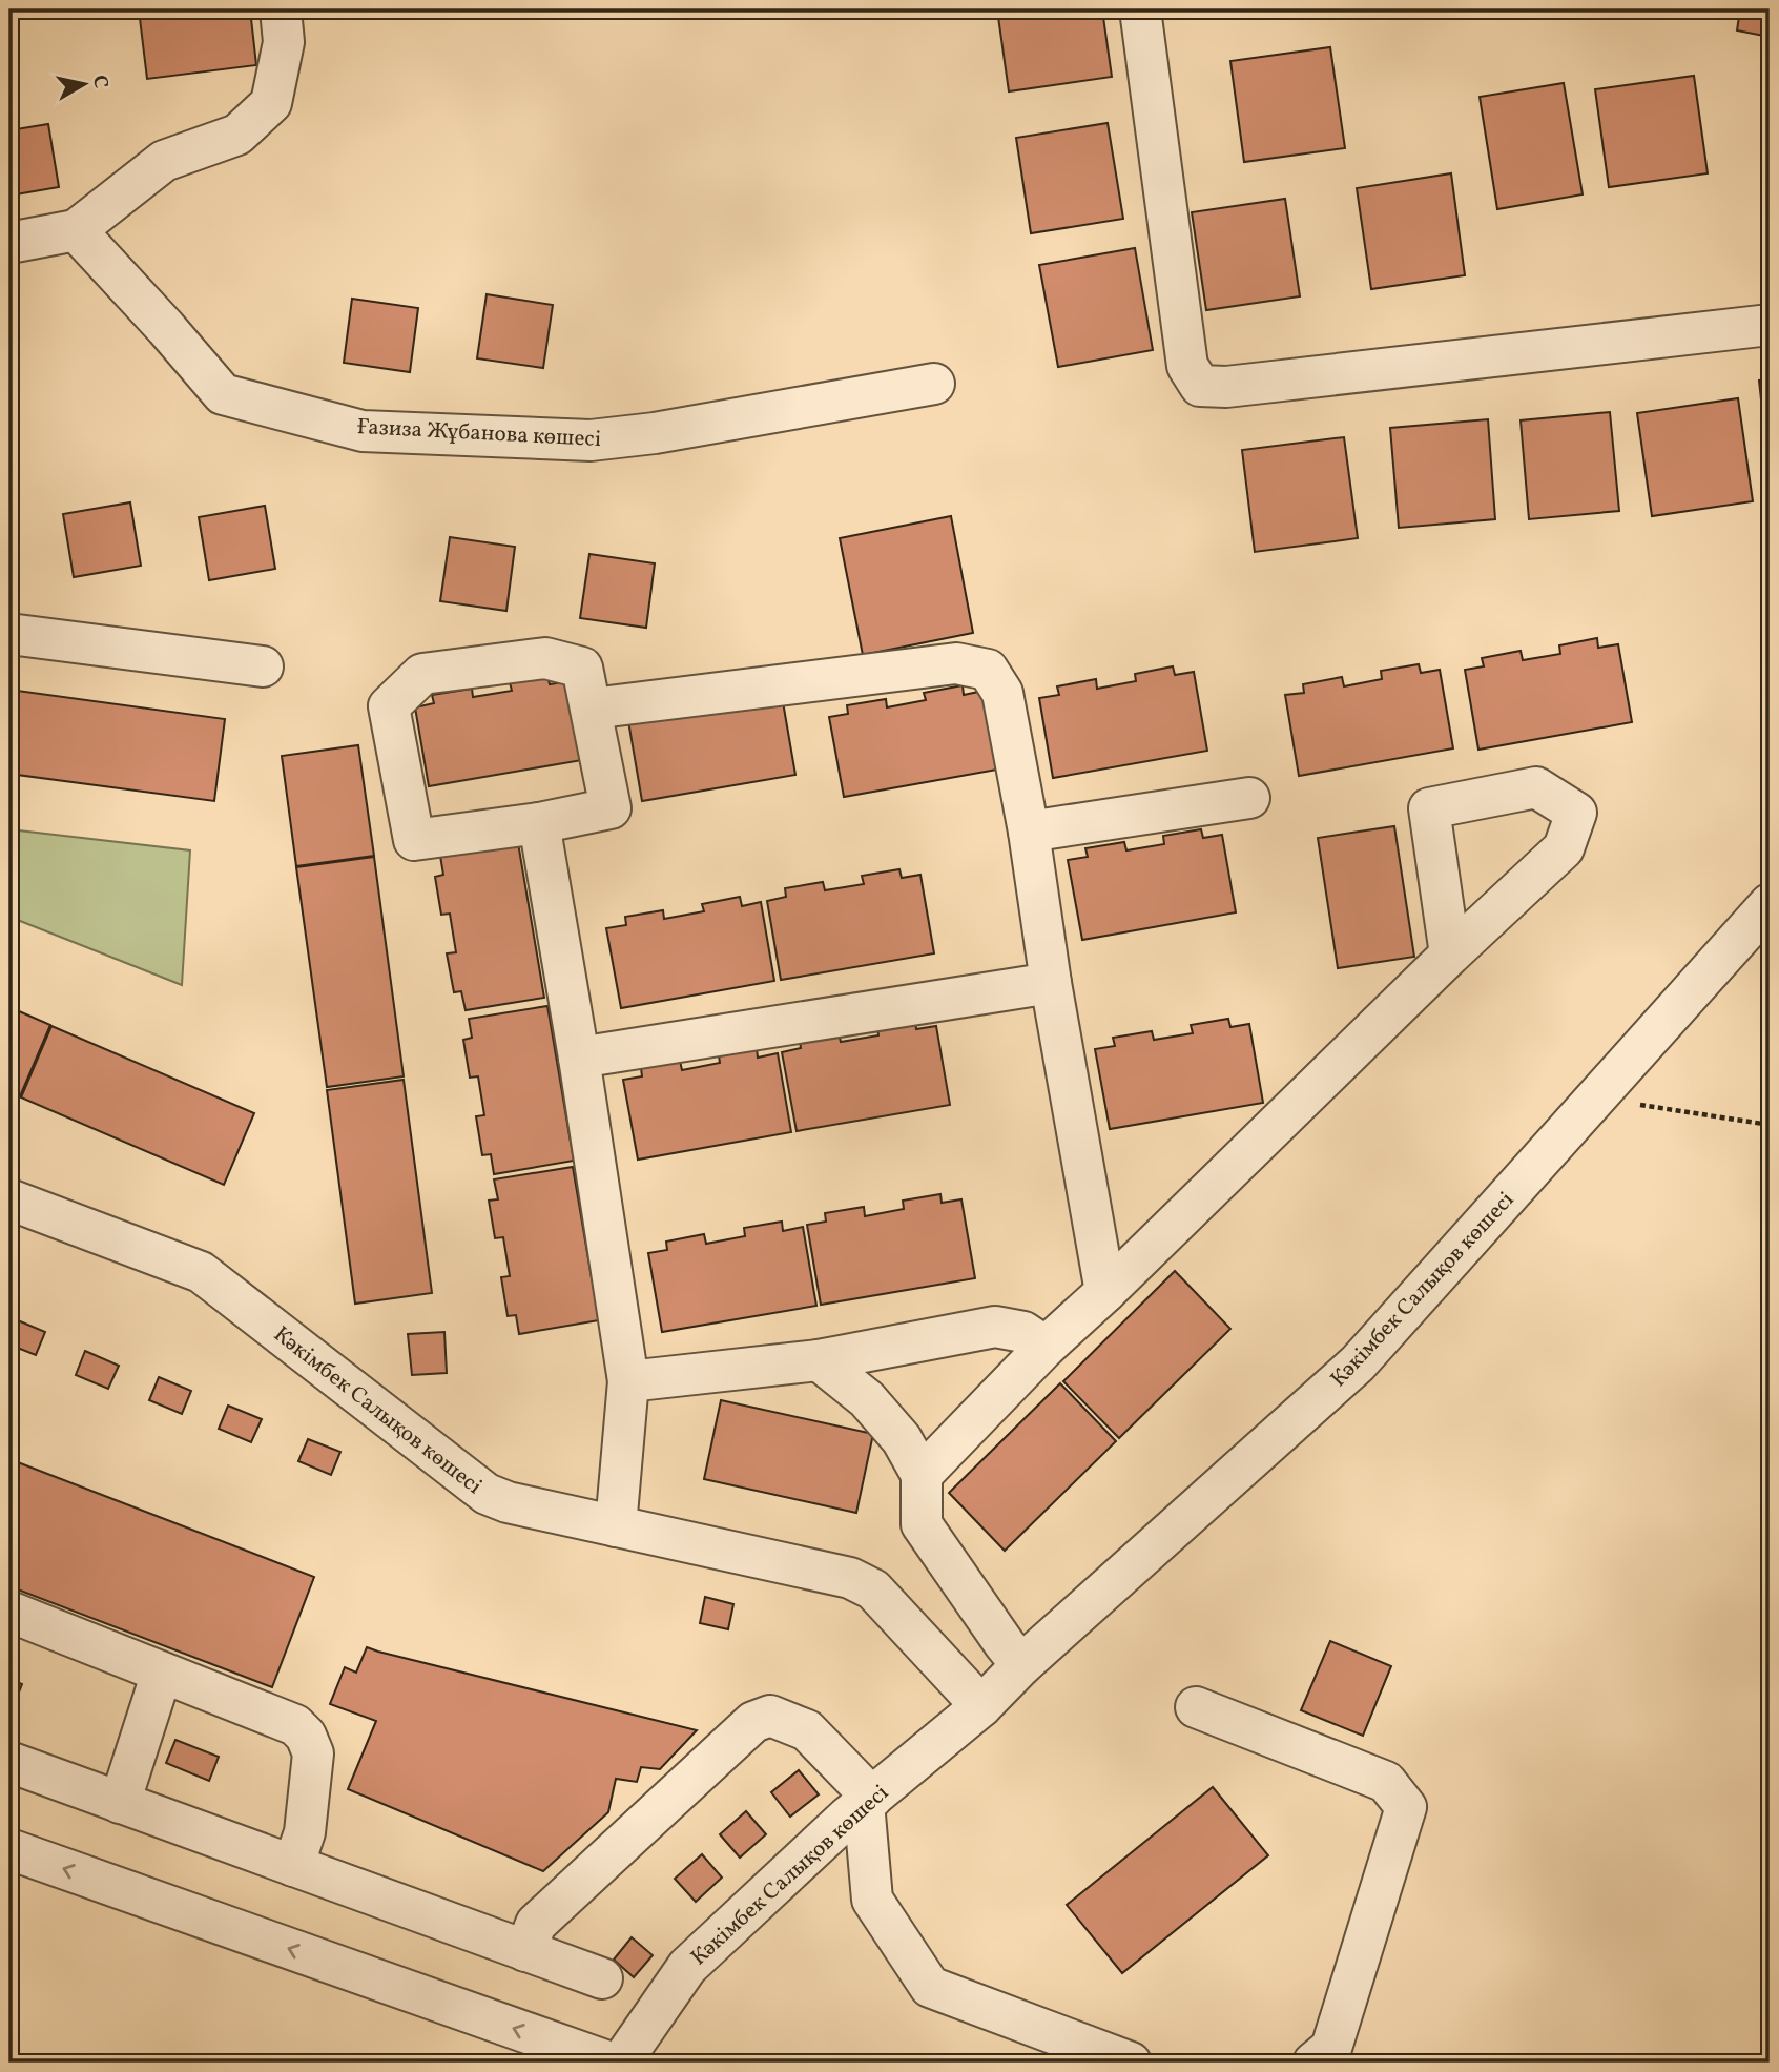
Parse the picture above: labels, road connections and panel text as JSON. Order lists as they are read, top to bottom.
{
  "streets": {
    "street": ["Ғазиза Жұбанова көшесі", "Кәкімбек Салықов көшесі"]
  },
  "north": "right"
}
